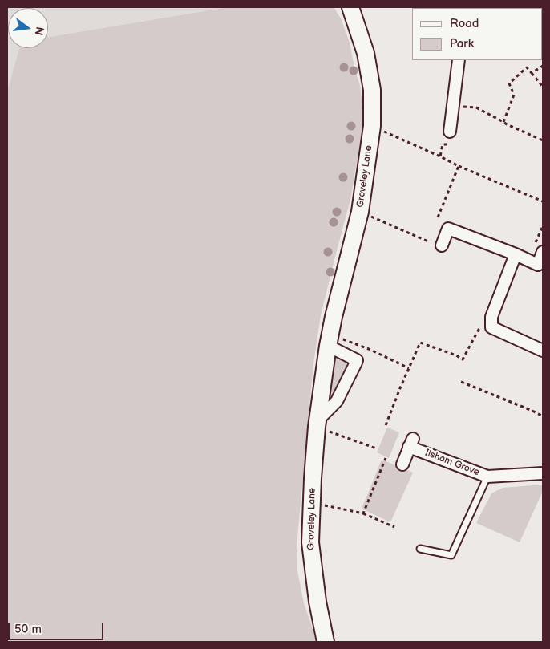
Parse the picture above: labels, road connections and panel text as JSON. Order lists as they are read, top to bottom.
{
  "streets": {
    "main road": ["Groveley Lane"],
    "street": ["Ilsham Grove"]
  },
  "legend": ["Road", "Park"],
  "scale_bar": "50 m",
  "north": "right"
}
